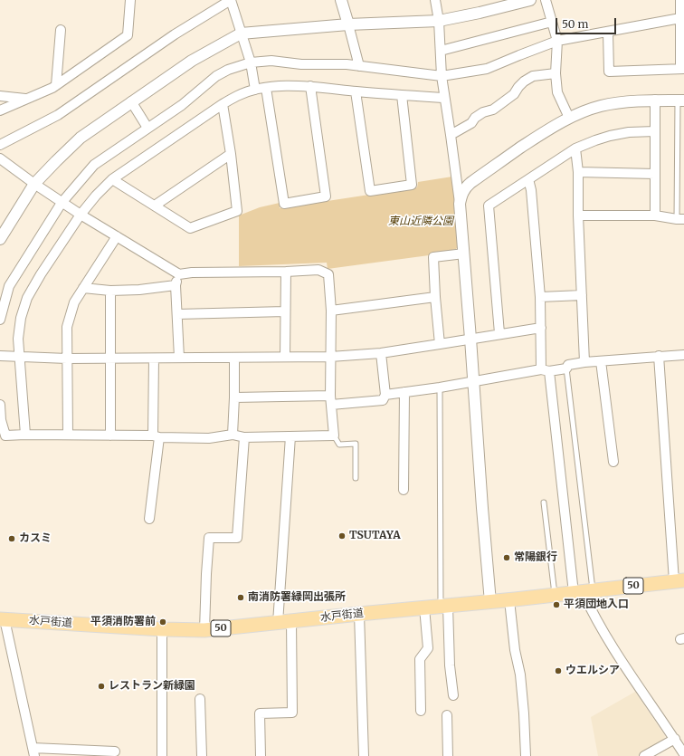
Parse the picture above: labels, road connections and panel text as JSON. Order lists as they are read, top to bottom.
{
  "streets": {
    "main road": ["50", "水戸街道"]
  },
  "parks": ["東山近隣公園"],
  "places": [
    "TSUTAYA",
    "カスミ",
    "常陽銀行",
    "南消防署緑岡出張所",
    "平須団地入口",
    "平須消防署前",
    "ウエルシア",
    "レストラン新緑園"
  ],
  "scale_bar": "50 m"
}
